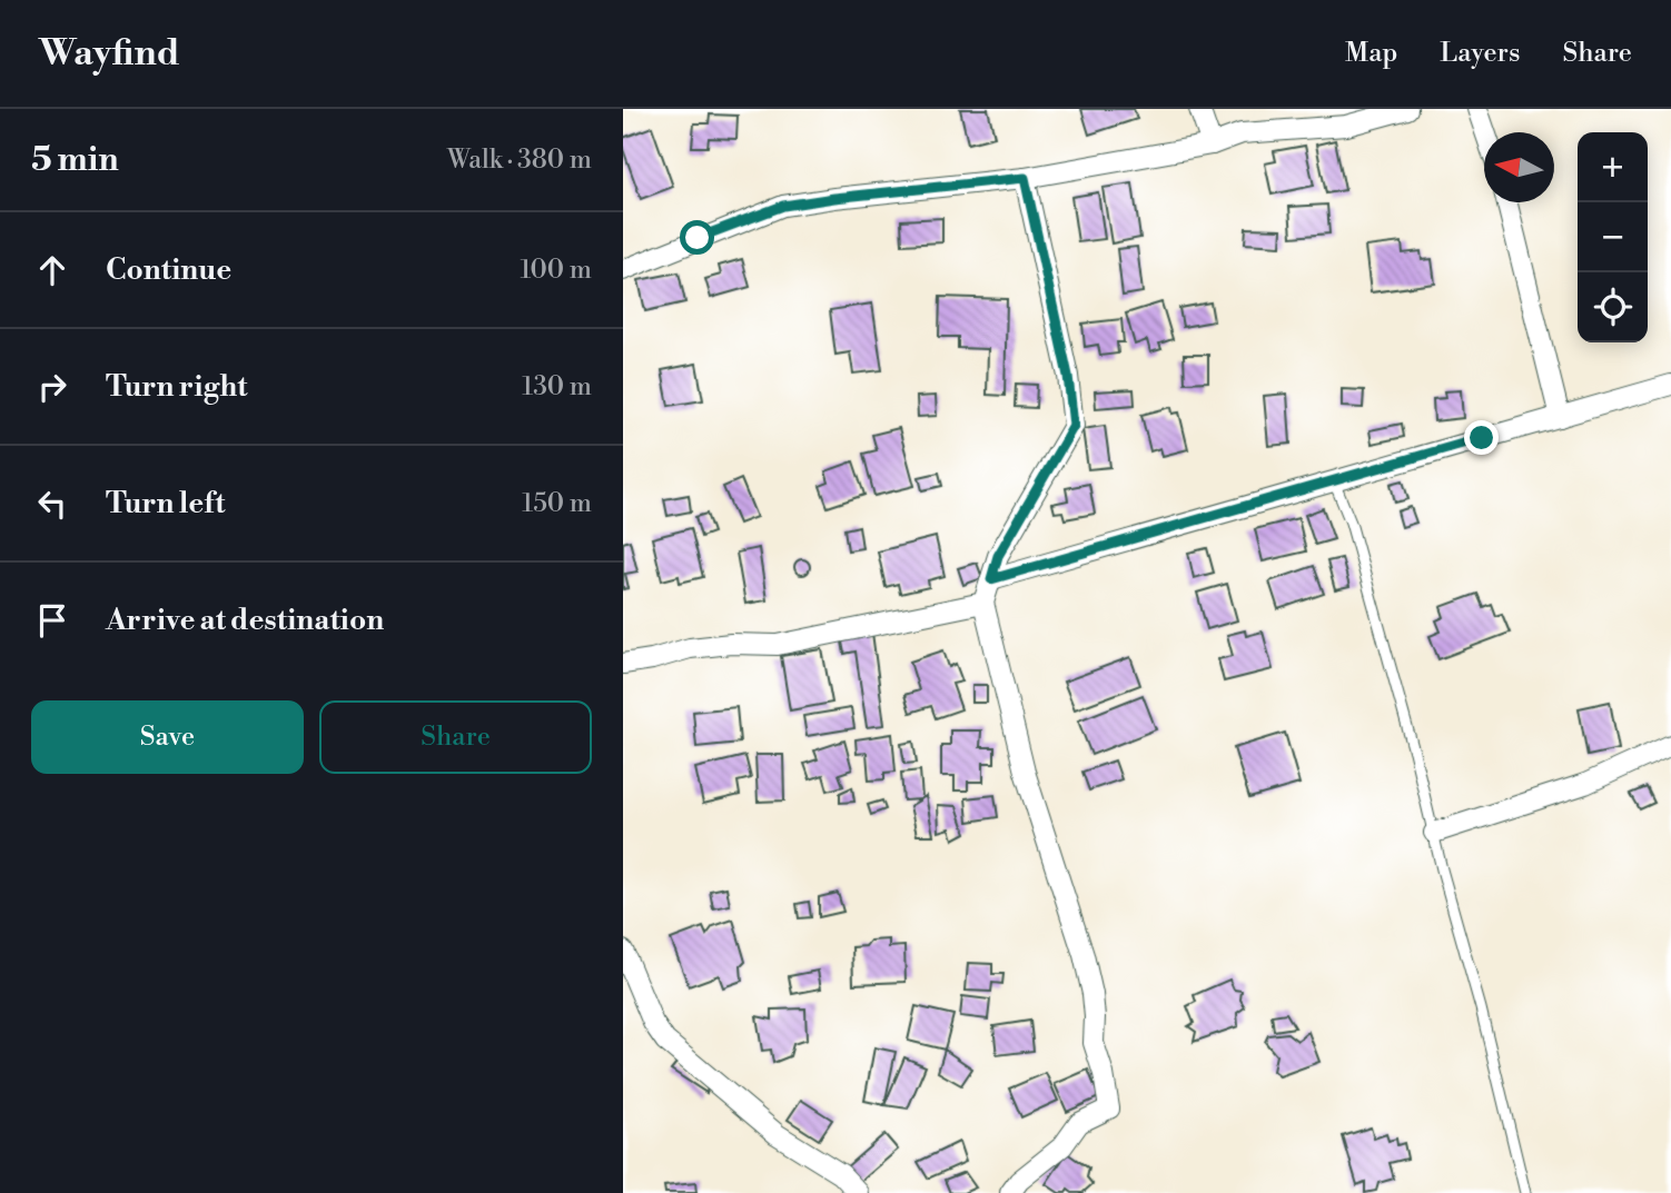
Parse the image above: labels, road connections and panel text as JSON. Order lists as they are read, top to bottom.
{
  "north": "left",
  "page": {
    "header": "Wayfind",
    "nav": ["Map", "Layers", "Share"],
    "heading": ["5 min", "Walk · 380 m"],
    "map_buttons": ["+", "−"],
    "list": [
      ["Continue", "100 m"],
      ["Turn right", "130 m"],
      ["Turn left", "150 m"],
      "Arrive at destination"
    ],
    "buttons": ["Save", "Share"]
  }
}
